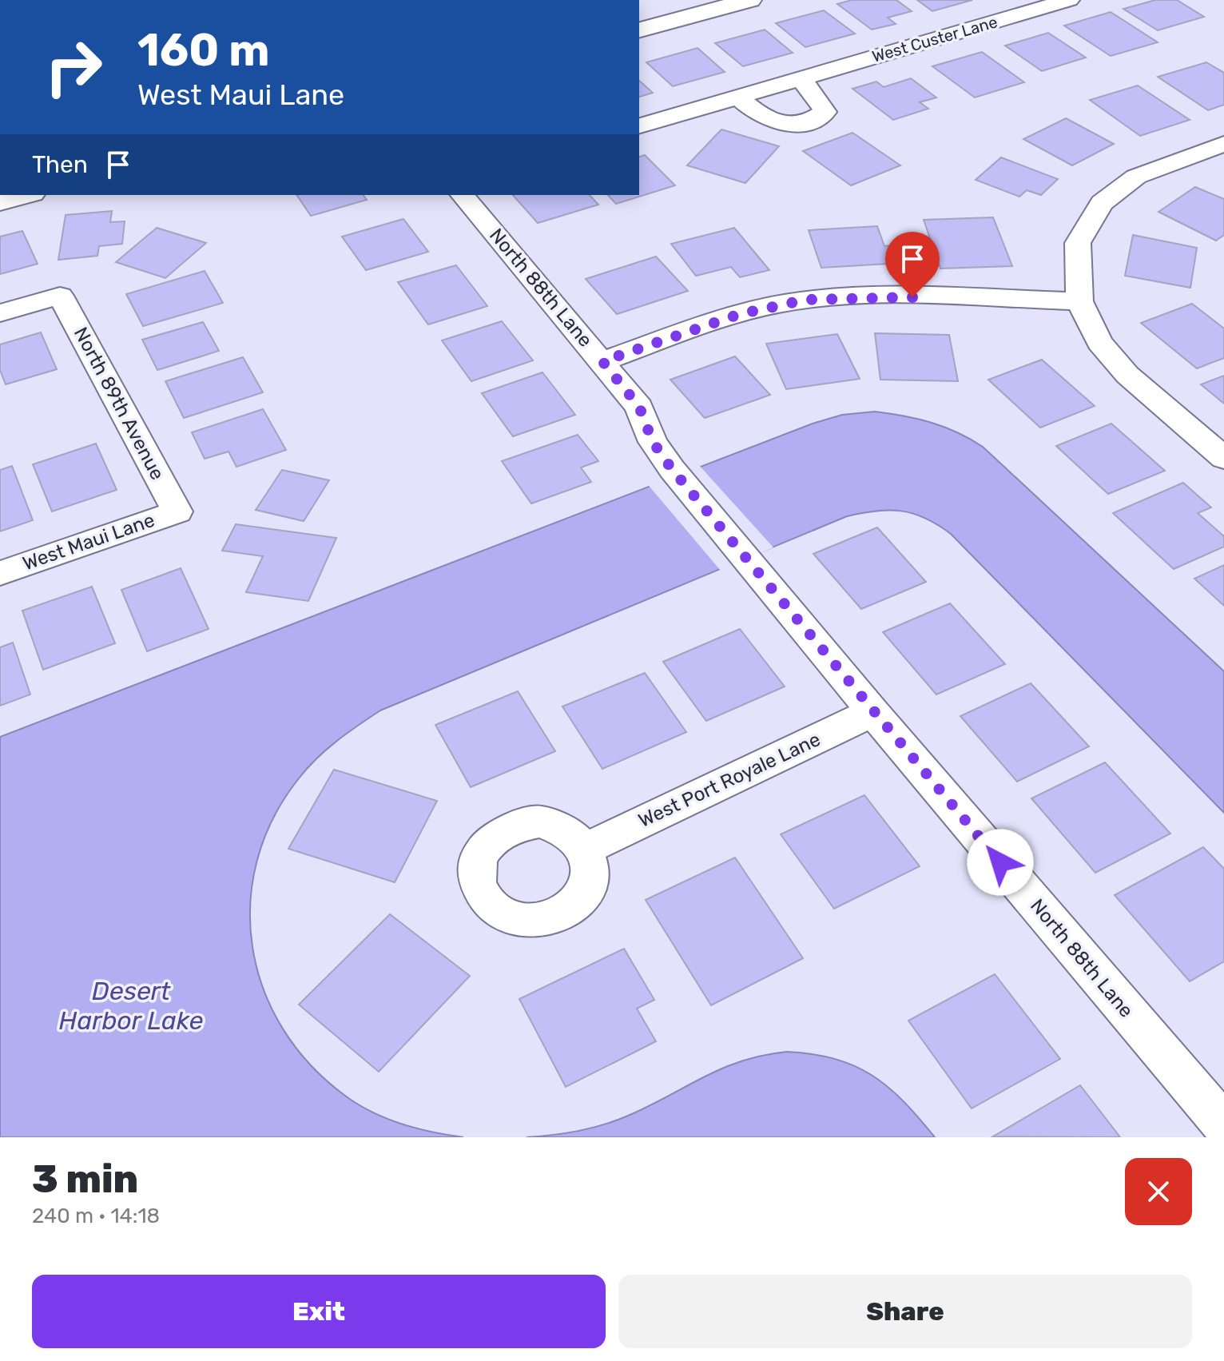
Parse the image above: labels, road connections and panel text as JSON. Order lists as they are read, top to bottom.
{
  "streets": {
    "street": [
      "West Custer Lane",
      "North 88th Lane",
      "North 89th Avenue",
      "West Maui Lane",
      "West Port Royale Lane"
    ]
  },
  "crossings": [
    ["North 88th Lane", "West Port Royale Lane"],
    ["North 89th Avenue", "West Maui Lane"]
  ],
  "water": ["Desert Harbor Lake"],
  "page": {
    "turn": ["160 m", "West Maui Lane"],
    "then": "Then",
    "heading": ["3 min", "240 m · 14:18"],
    "buttons": ["Exit", "Share"]
  }
}
